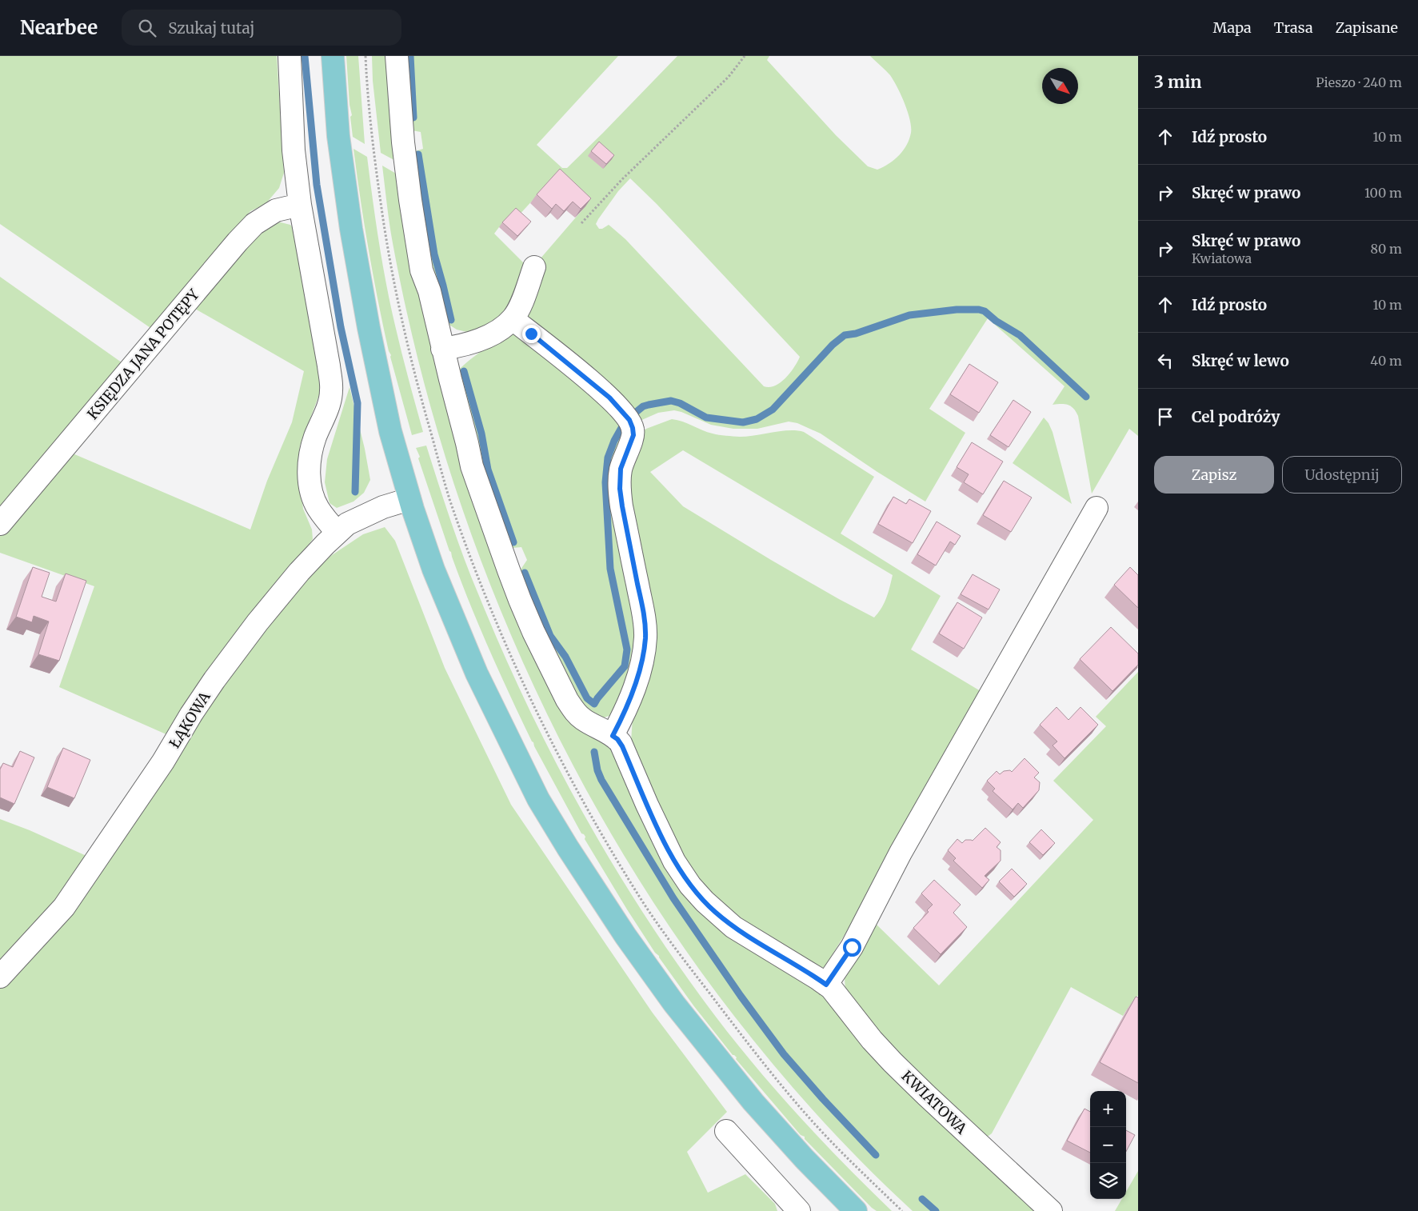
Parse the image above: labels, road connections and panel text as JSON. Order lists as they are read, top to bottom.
{
  "streets": {
    "street": ["KSIĘDZA JANA POTĘPY", "ŁĄKOWA", "KWIATOWA"]
  },
  "north": "bottom right",
  "page": {
    "header": "Nearbee",
    "search": "Szukaj tutaj",
    "nav": ["Mapa", "Trasa", "Zapisane"],
    "heading": ["3 min", "Pieszo · 240 m"],
    "list": [
      ["Idź prosto", "10 m"],
      ["Skręć w prawo", "100 m"],
      ["Skręć w prawo", "Kwiatowa", "80 m"],
      ["Idź prosto", "10 m"],
      ["Skręć w lewo", "40 m"],
      "Cel podróży"
    ],
    "buttons": ["Zapisz", "Udostępnij"],
    "map_buttons": ["+", "−"]
  }
}
